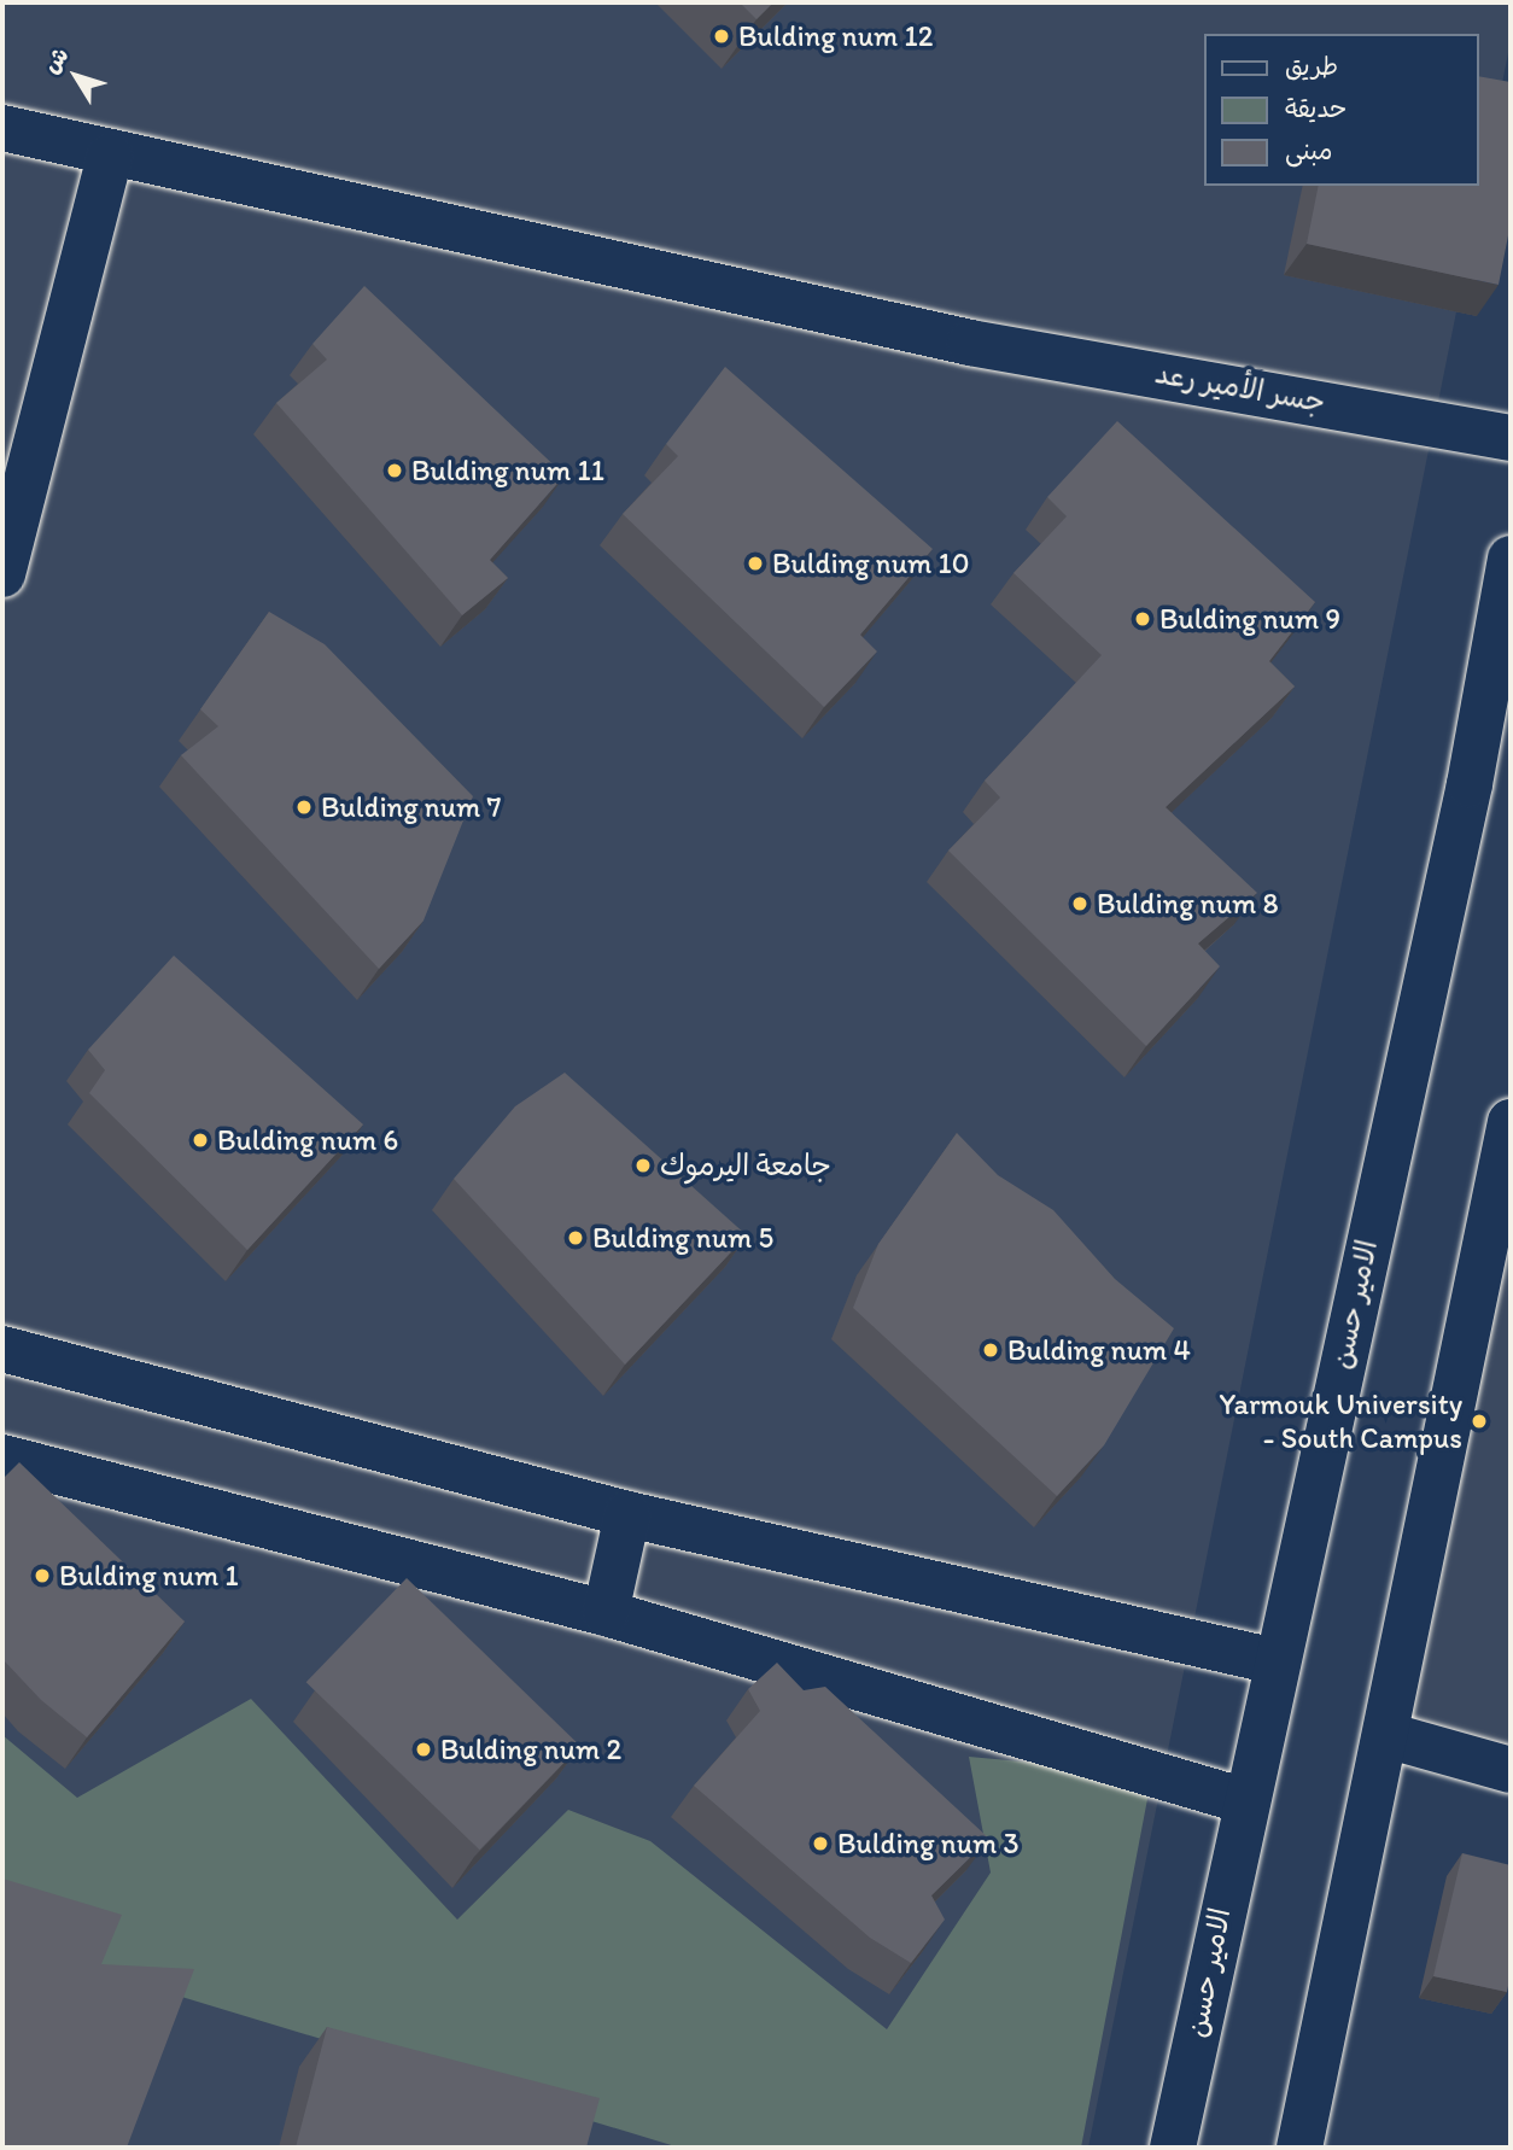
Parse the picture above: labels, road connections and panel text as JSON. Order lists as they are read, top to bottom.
{
  "streets": {
    "street": ["جسر الأمير رعد", "الامير حسن"]
  },
  "places": [
    "Bulding num 12",
    "Bulding num 11",
    "Bulding num 10",
    "Bulding num 9",
    "Bulding num 7",
    "Bulding num 8",
    "Bulding num 6",
    "جامعة اليرموك",
    "Bulding num 5",
    "Bulding num 4",
    "Yarmouk University - South Campus",
    "Bulding num 1",
    "Bulding num 2",
    "Bulding num 3"
  ],
  "legend": ["طريق", "حديقة", "مبنى"],
  "north": "top left"
}
